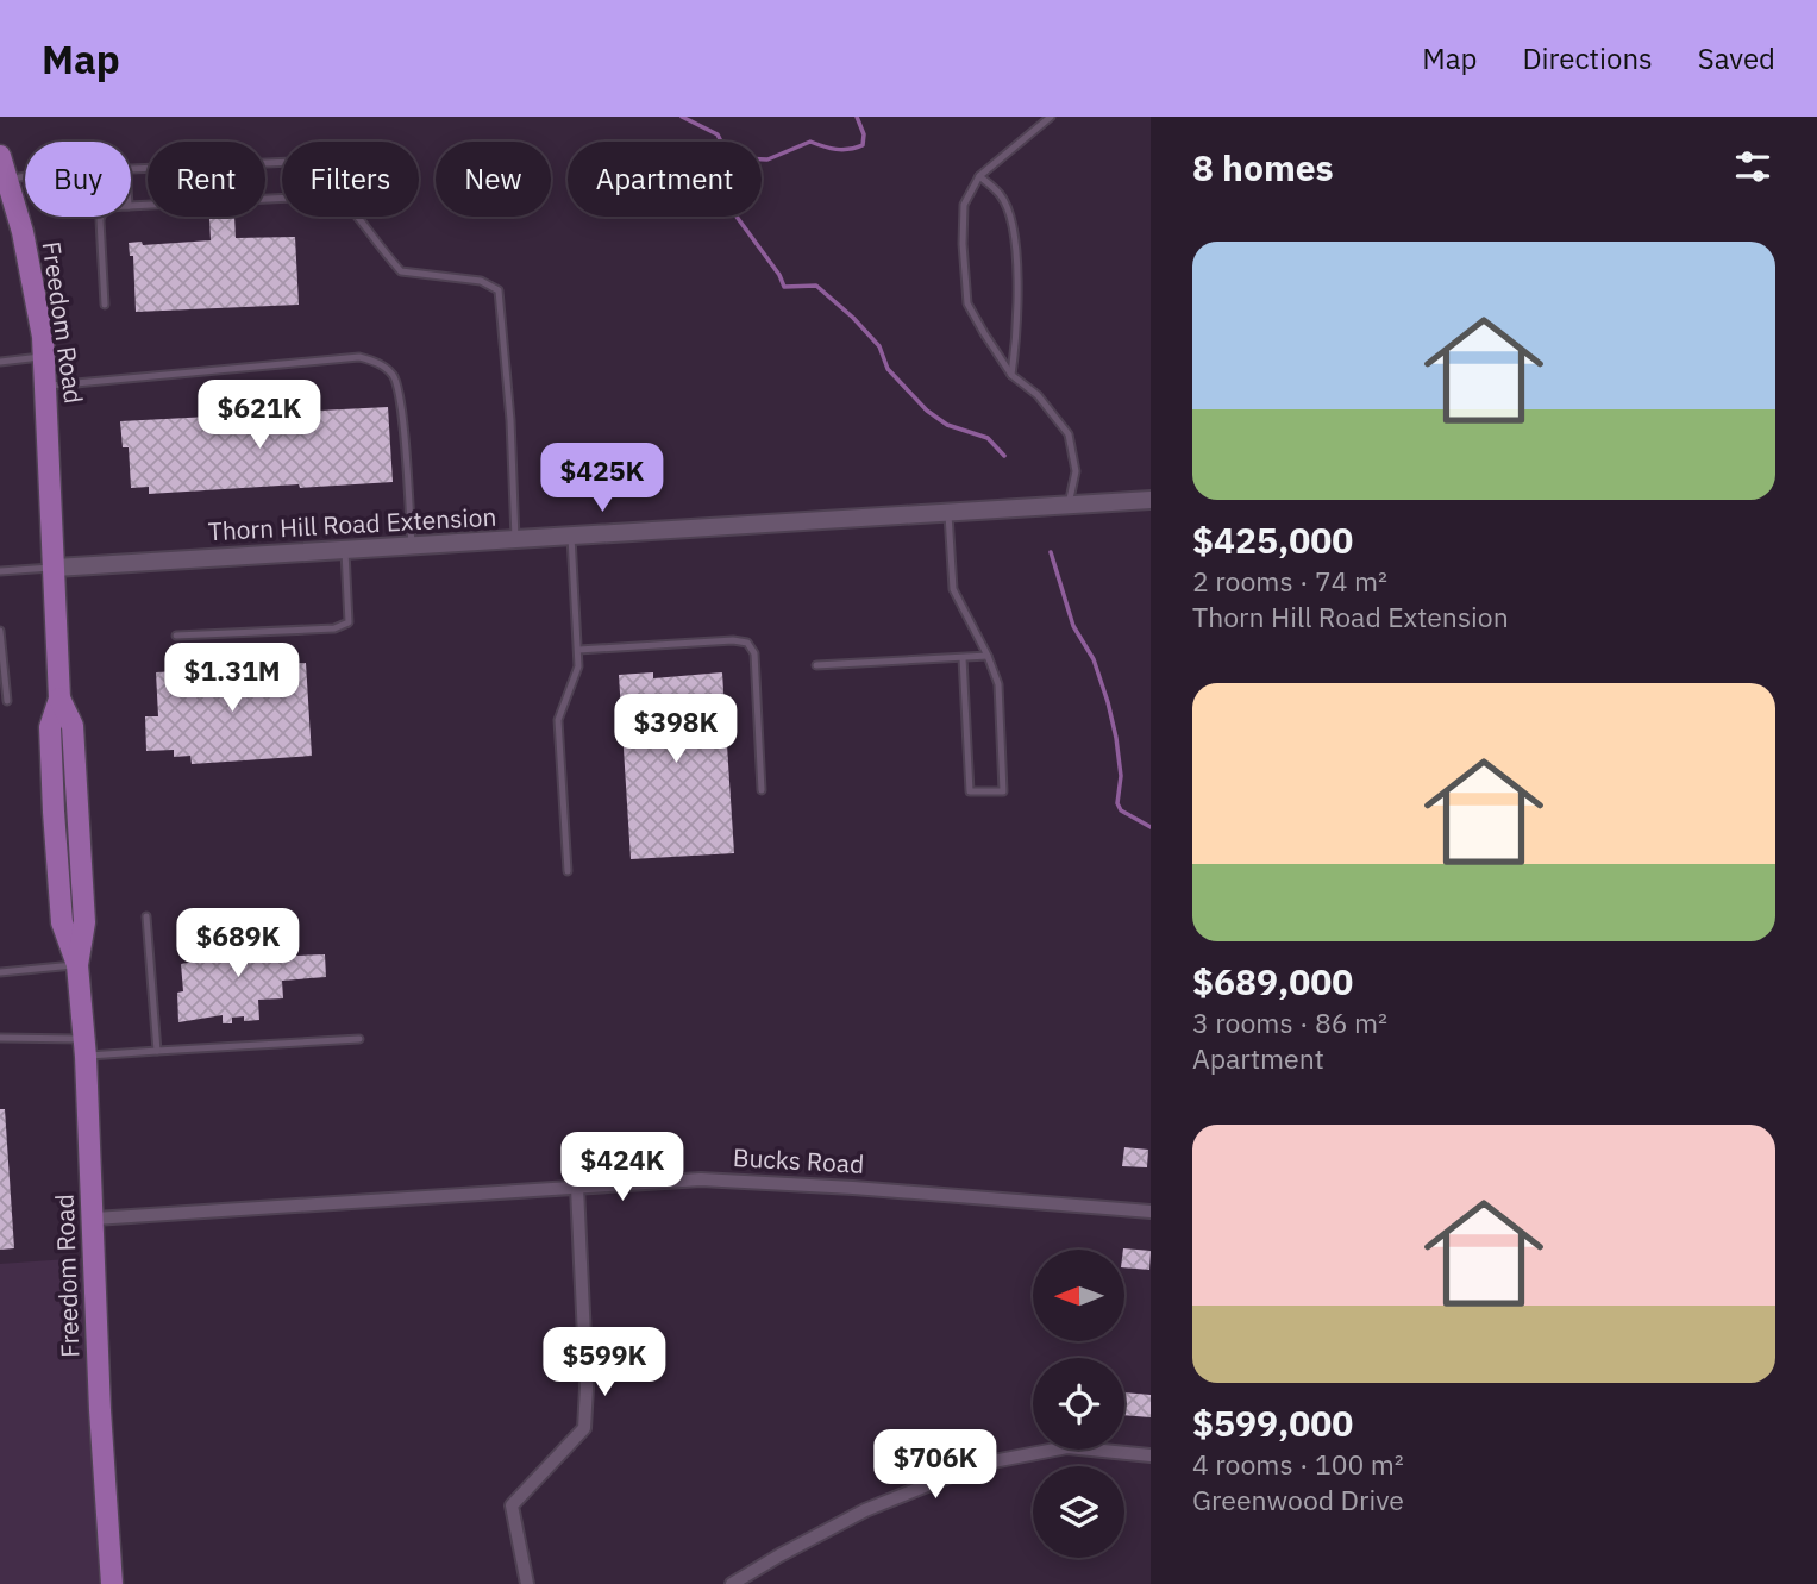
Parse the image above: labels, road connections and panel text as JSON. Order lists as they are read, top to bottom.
{
  "streets": {
    "main road": ["Freedom Road"],
    "street": ["Thorn Hill Road Extension", "Bucks Road"]
  },
  "crossings": [
    ["Freedom Road", "Thorn Hill Road Extension"],
    ["Freedom Road", "Bucks Road"]
  ],
  "north": "left",
  "page": {
    "header": "Map",
    "nav": ["Map", "Directions", "Saved"],
    "heading": "8 homes",
    "chip": [
      "Buy",
      "Rent",
      "Filters",
      "New",
      "Apartment"
    ],
    "list": [
      {
        "name": "$425,000",
        "note": "2 rooms · 74 m² · Thorn Hill Road Extension"
      },
      {
        "name": "$689,000",
        "note": "3 rooms · 86 m² · Apartment"
      },
      {
        "name": "$599,000",
        "note": "4 rooms · 100 m² · Greenwood Drive"
      }
    ],
    "price": [
      "$621K",
      "$425K",
      "$1.31M",
      "$398K",
      "$689K",
      "$424K",
      "$599K",
      "$706K"
    ]
  }
}
